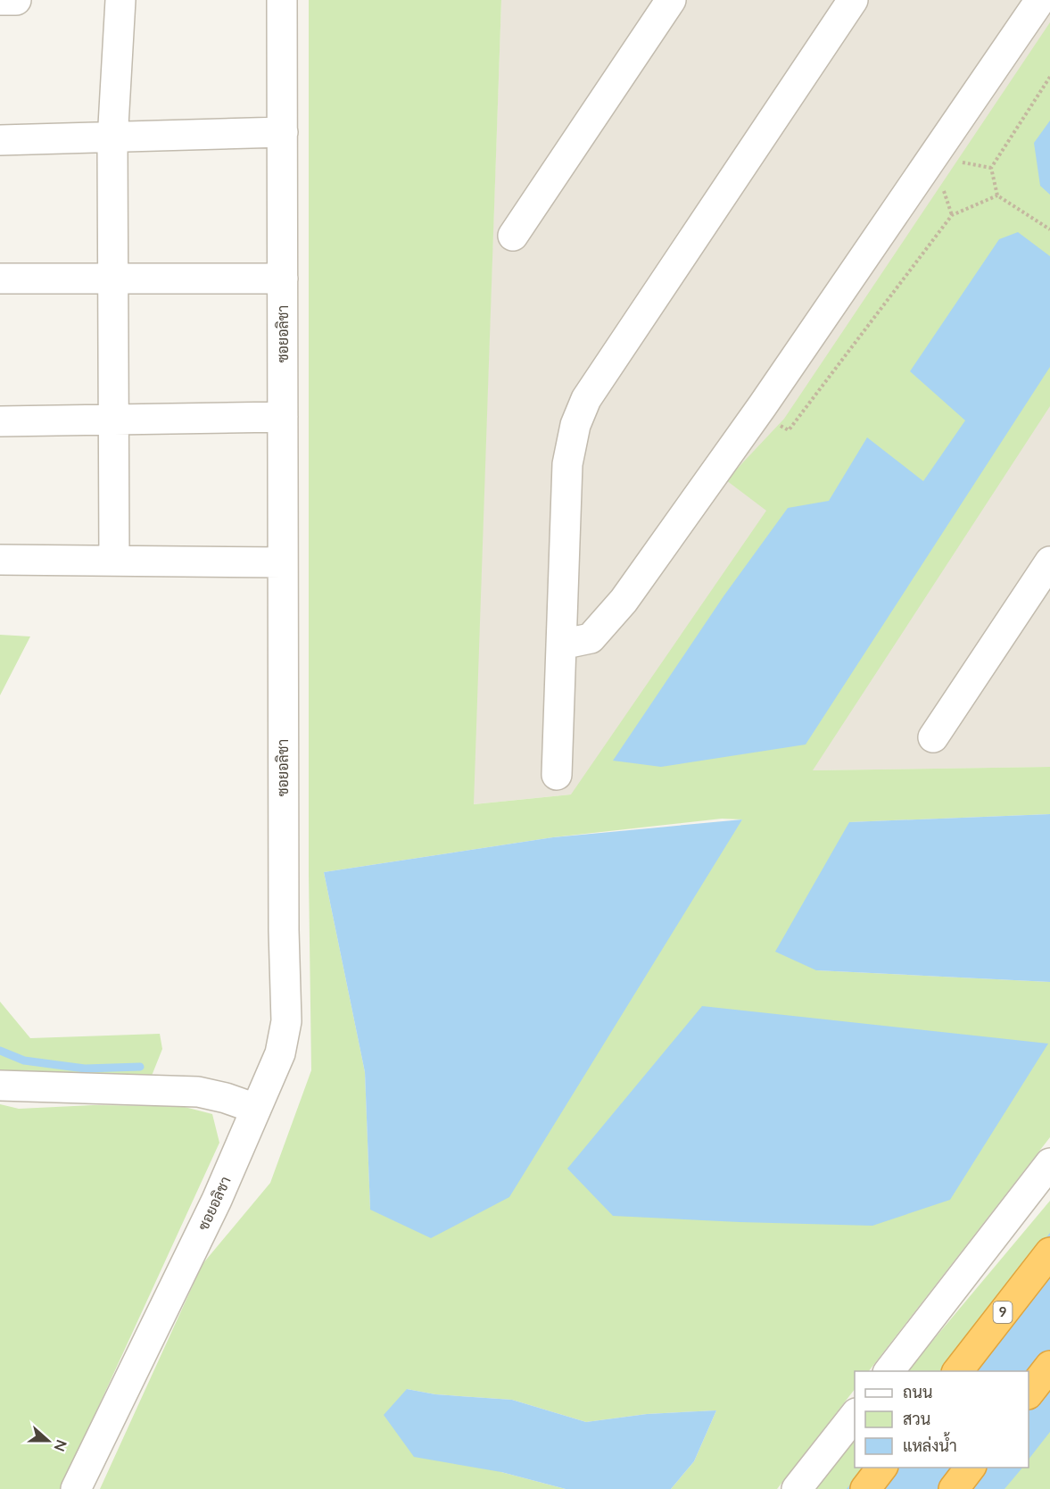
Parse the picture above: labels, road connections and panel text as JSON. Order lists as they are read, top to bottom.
{
  "streets": {
    "highway": ["9"],
    "street": ["ซอยอลิชา"]
  },
  "legend": ["ถนน", "สวน", "แหล่งน้ำ"],
  "north": "right"
}
